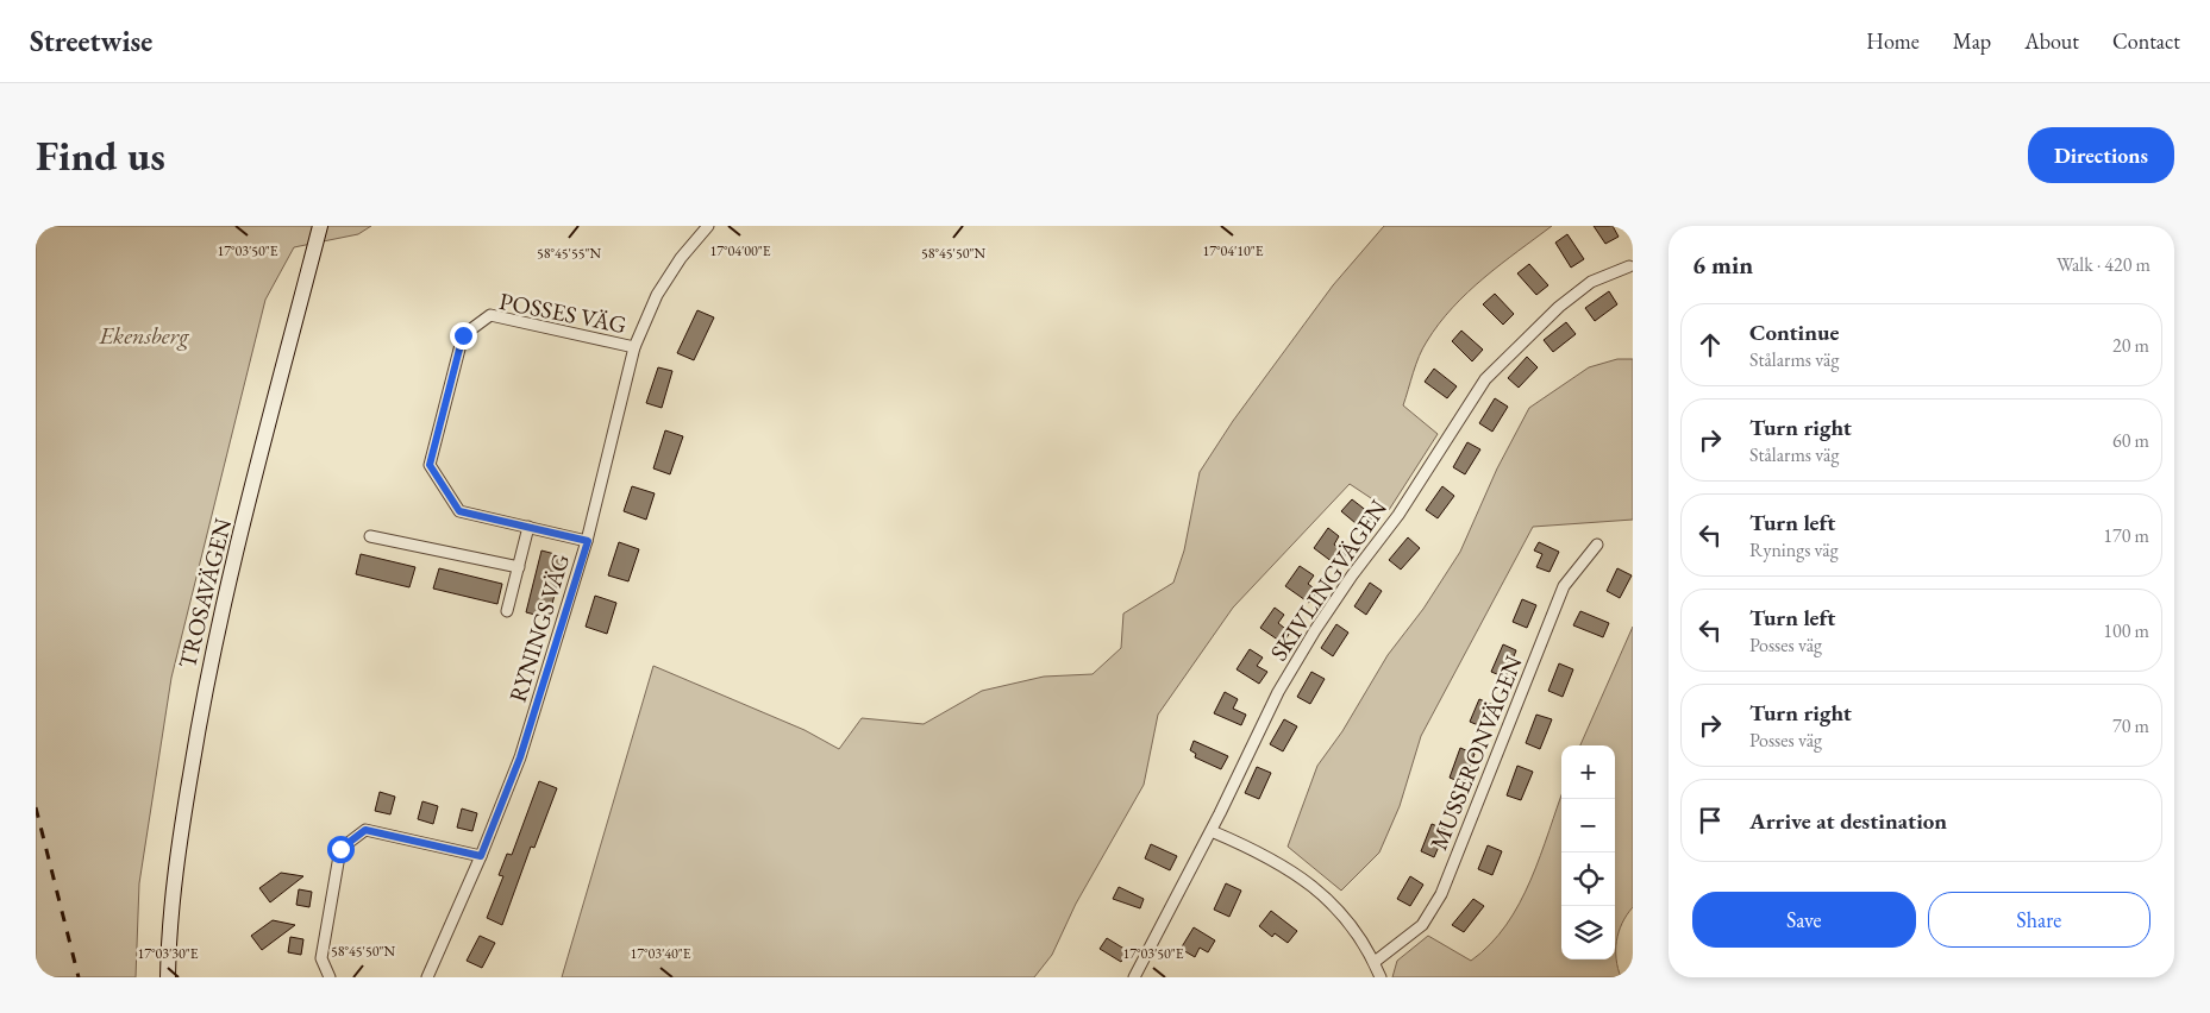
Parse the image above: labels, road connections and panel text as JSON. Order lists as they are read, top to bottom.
{
  "streets": {
    "main road": ["TROSAVÄGEN"],
    "street": [
      "POSSES VÄG",
      "SKIVLINGVÄGEN",
      "RYNINGS VÄG",
      "MUSSERONVÄGEN"
    ]
  },
  "crossings": [
    ["POSSES VÄG", "RYNINGS VÄG"]
  ],
  "parks": ["Ekensberg"],
  "page": {
    "header": "Streetwise",
    "nav": [
      "Home",
      "Map",
      "About",
      "Contact"
    ],
    "buttons": [
      "Directions",
      ["Save", "Share"]
    ],
    "title": "Find us",
    "heading": ["6 min", "Walk · 420 m"],
    "list": [
      ["Continue", "Stålarms väg", "20 m"],
      ["Turn right", "Stålarms väg", "60 m"],
      ["Turn left", "Rynings väg", "170 m"],
      ["Turn left", "Posses väg", "100 m"],
      ["Turn right", "Posses väg", "70 m"],
      "Arrive at destination"
    ],
    "map_buttons": ["+", "−"]
  },
  "coordinates": [
    "17°03'50\"E",
    "17°04'00\"E",
    "17°04'10\"E",
    "58°45'55\"N",
    "58°45'50\"N",
    "17°03'30\"E",
    "17°03'40\"E"
  ]
}
